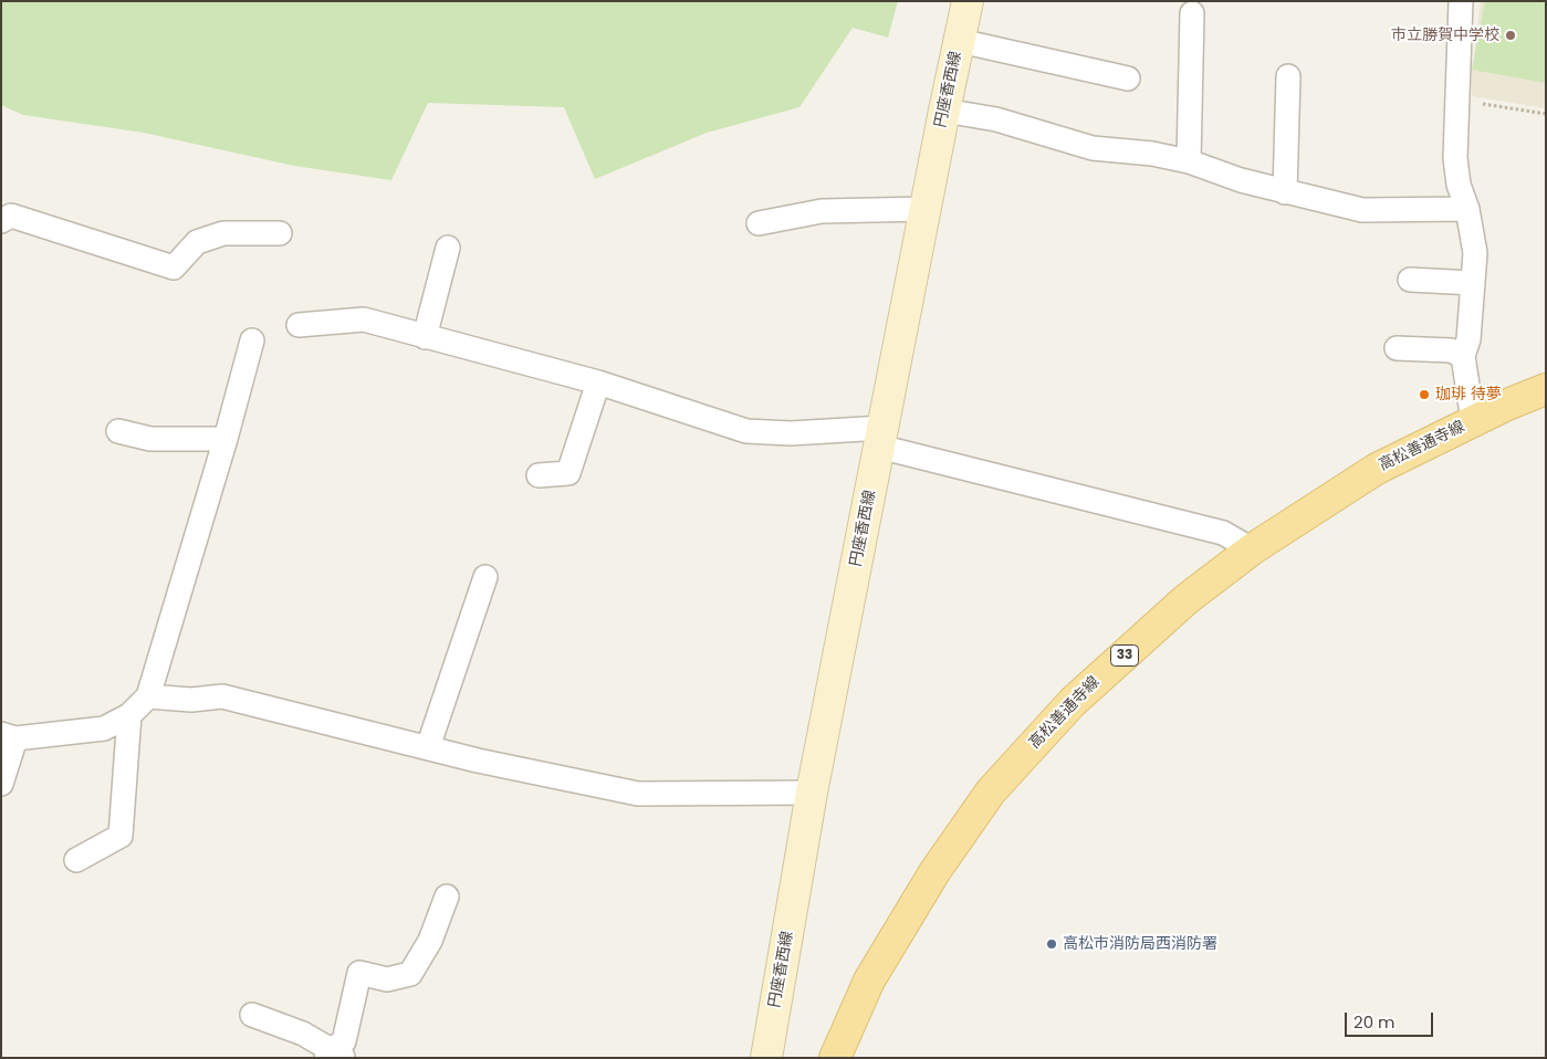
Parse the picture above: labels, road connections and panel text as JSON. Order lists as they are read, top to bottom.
{
  "streets": {
    "main road": ["円座香西線", "高松善通寺線", "33"]
  },
  "places": ["市立勝賀中学校", "珈琲 待夢", "高松市消防局西消防署"],
  "scale_bar": "20 m"
}
